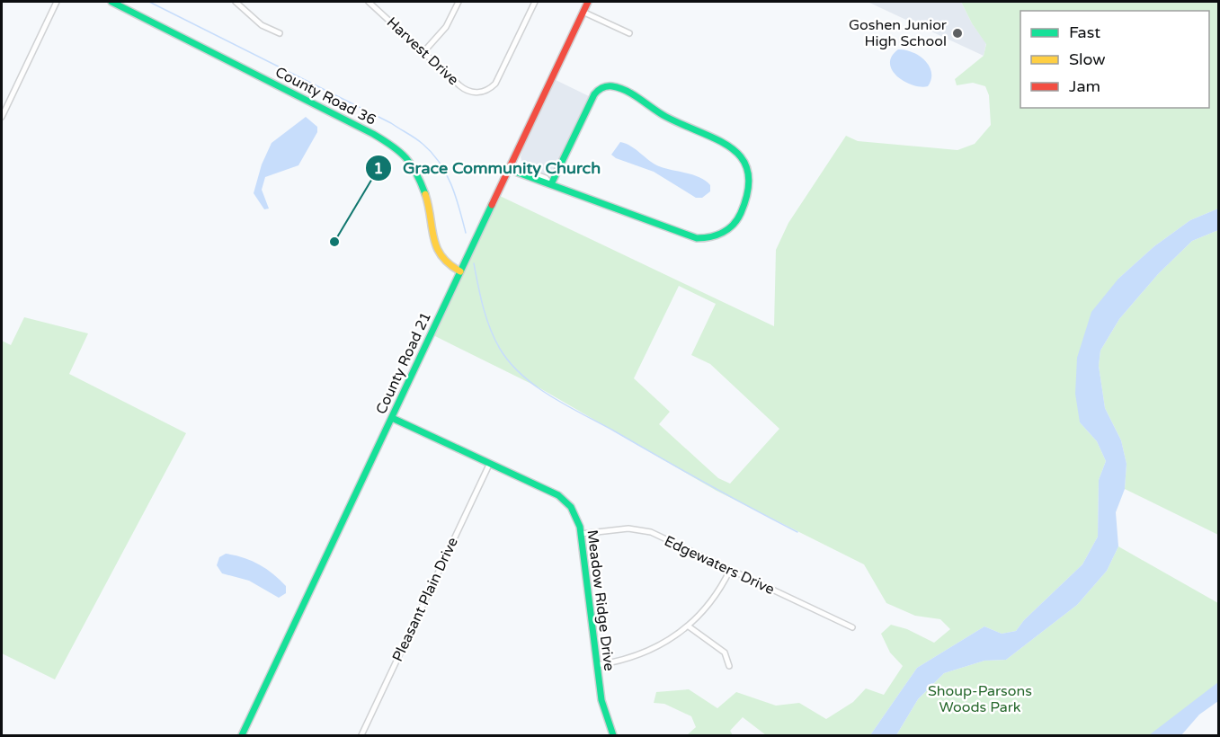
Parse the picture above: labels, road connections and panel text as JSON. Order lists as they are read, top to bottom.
{
  "streets": {
    "street": [
      "Harvest Drive",
      "County Road 36",
      "County Road 21",
      "Edgewaters Drive",
      "Pleasant Plain Drive",
      "Meadow Ridge Drive"
    ]
  },
  "crossings": [
    ["County Road 36", "County Road 21"],
    ["County Road 21", "Meadow Ridge Drive"],
    ["Edgewaters Drive", "Meadow Ridge Drive"],
    ["Pleasant Plain Drive", "Meadow Ridge Drive"]
  ],
  "parks": ["Shoup-Parsons Woods Park"],
  "places": ["Goshen Junior High School", "Grace Community Church"],
  "legend": ["Fast", "Slow", "Jam"]
}
